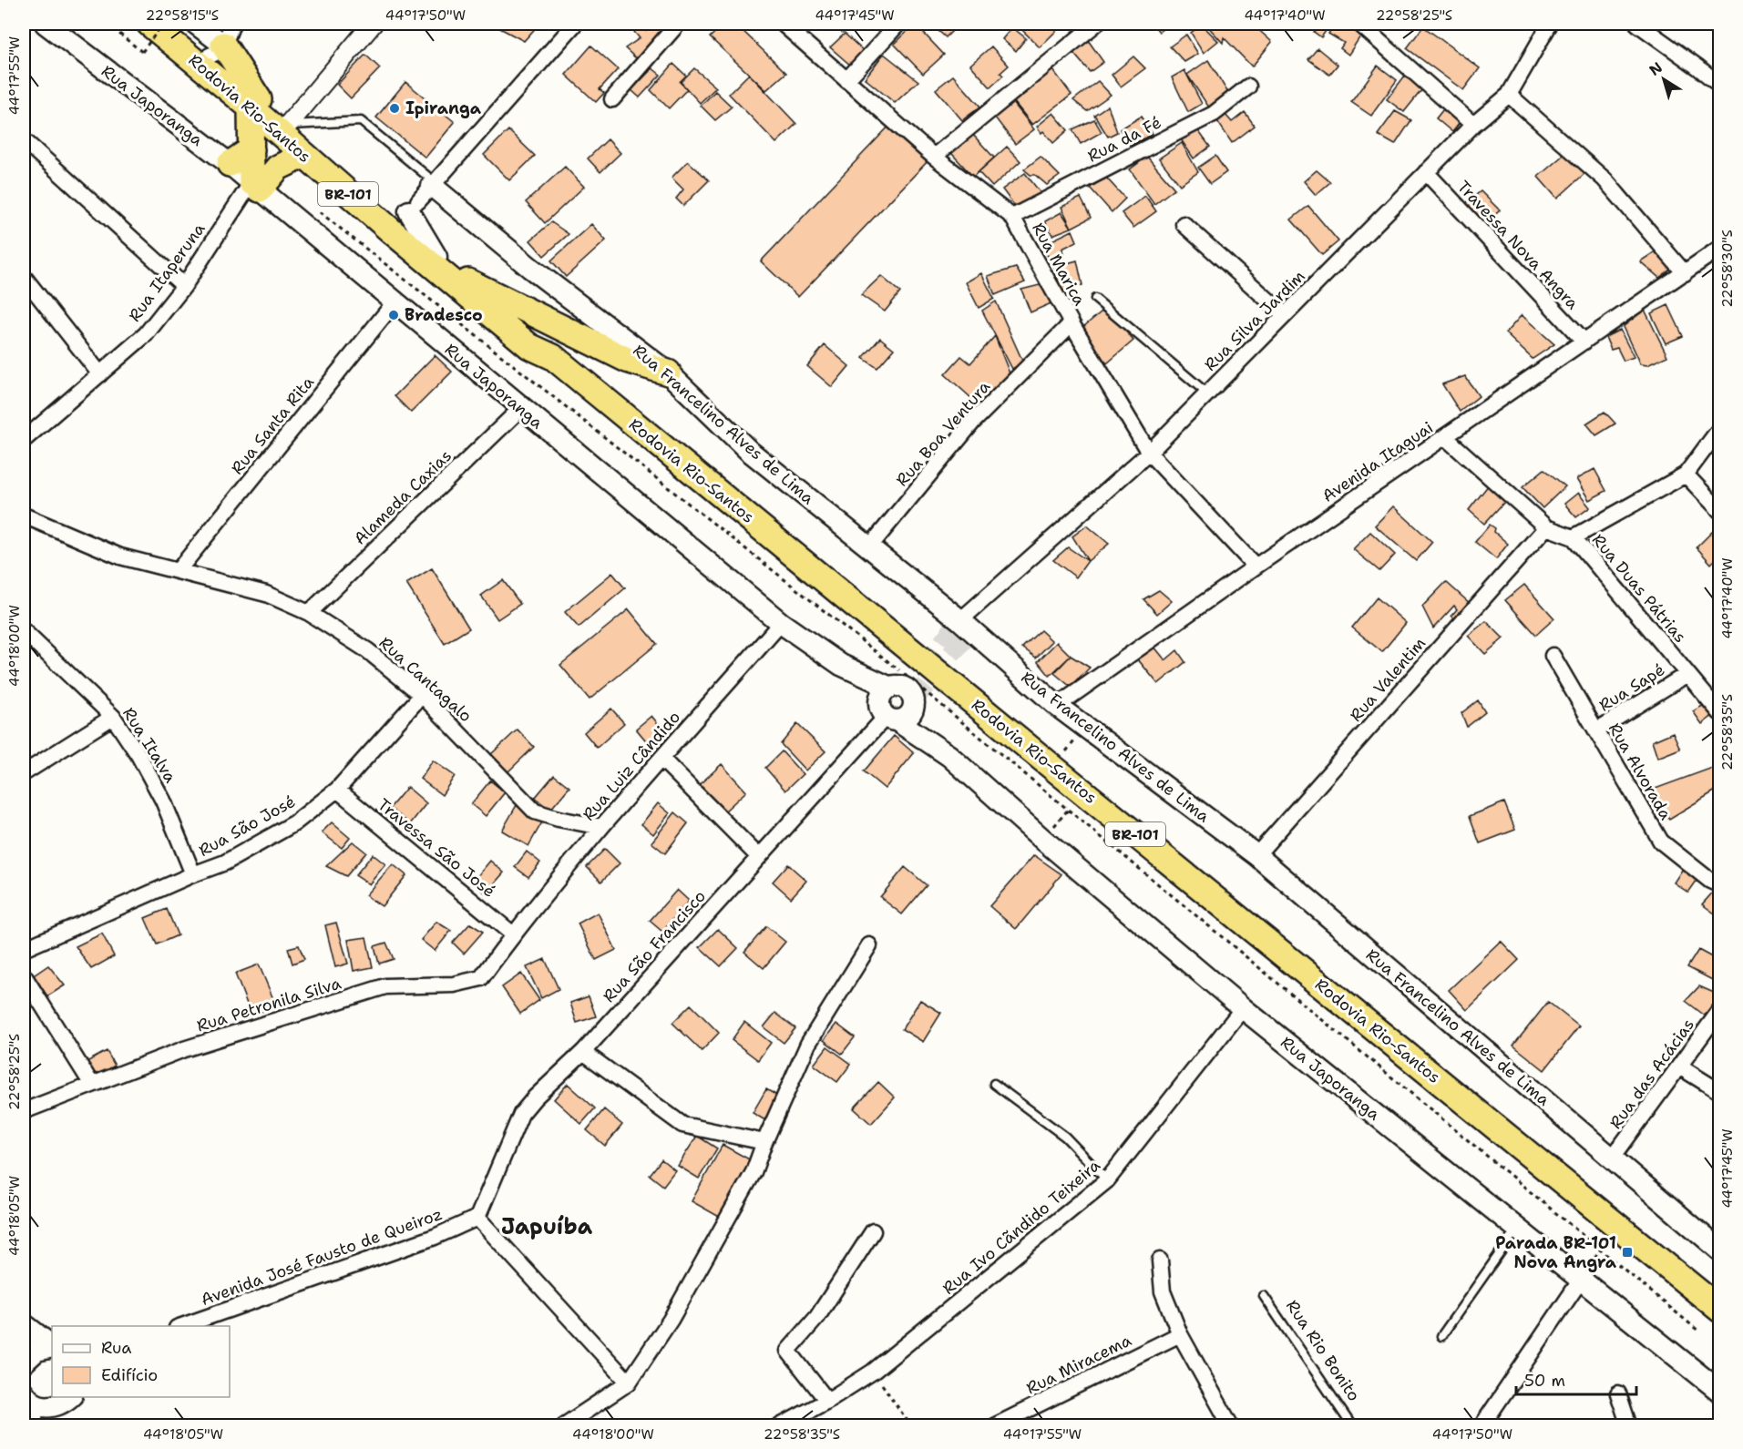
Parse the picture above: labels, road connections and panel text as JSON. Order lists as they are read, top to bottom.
{
  "streets": {
    "highway": ["Rodovia Rio-Santos", "BR-101"],
    "main road": ["Rua Japoranga", "Rua Francelino Alves de Lima"],
    "street": [
      "Rua da Fé",
      "Travessa Nova Angra",
      "Rua Marica",
      "Rua Itaperuna",
      "Rua Silva Jardim",
      "Rua Santa Rita",
      "Rua Boa Ventura",
      "Avenida Itaguai",
      "Alameda Caxias",
      "Rua Duas Pátrias",
      "Rua Cantagalo",
      "Rua Valentim",
      "Rua Sapé",
      "Rua Italva",
      "Rua Luiz Cândido",
      "Rua Alvorada",
      "Rua São José",
      "Travessa São José",
      "Rua São Francisco",
      "Rua Petronila Silva",
      "Rua das Acácias",
      "Rua Ivo Cãndido Teixeira",
      "Avenida José Fausto de Queiroz",
      "Rua Miracema"
    ],
    "lane": ["Rua Rio Bonito"]
  },
  "crossings": [
    ["Rua Japoranga", "Rua Itaperuna"],
    ["Rua Japoranga", "Rua Santa Rita"],
    ["Rua Japoranga", "Alameda Caxias"],
    ["Rua Japoranga", "Rua Luiz Cândido"],
    ["Rua Japoranga", "Rua São Francisco"],
    ["Rua Japoranga", "Rua Ivo Cãndido Teixeira"],
    ["Rua da Fé", "Rua Marica"],
    ["Travessa Nova Angra", "Rua Silva Jardim"],
    ["Travessa Nova Angra", "Avenida Itaguai"],
    ["Rua Marica", "Rua Silva Jardim"],
    ["Rua Marica", "Rua Boa Ventura"],
    ["Rua Marica", "Avenida Itaguai"],
    ["Rua Silva Jardim", "Rua Francelino Alves de Lima"],
    ["Rua Francelino Alves de Lima", "Rua Boa Ventura"],
    ["Rua Francelino Alves de Lima", "Avenida Itaguai"],
    ["Rua Francelino Alves de Lima", "Rua Valentim"],
    ["Rua Francelino Alves de Lima", "Rua das Acácias"],
    ["Rua Santa Rita", "Rua Cantagalo"],
    ["Avenida Itaguai", "Rua Duas Pátrias"],
    ["Alameda Caxias", "Rua Cantagalo"],
    ["Rua Duas Pátrias", "Rua Valentim"],
    ["Rua Duas Pátrias", "Rua Sapé"],
    ["Rua Cantagalo", "Rua Luiz Cândido"],
    ["Rua Cantagalo", "Rua São José"],
    ["Rua Sapé", "Rua Alvorada"],
    ["Rua Italva", "Rua São José"],
    ["Rua Luiz Cândido", "Travessa São José"],
    ["Rua Luiz Cândido", "Rua Petronila Silva"],
    ["Rua São José", "Travessa São José"],
    ["Travessa São José", "Rua Petronila Silva"],
    ["Rua São Francisco", "Avenida José Fausto de Queiroz"]
  ],
  "districts": ["Japuíba"],
  "places": {
    "other": ["Ipiranga", "Bradesco"],
    "transit": ["Parada BR-101 Nova Angra"]
  },
  "legend": ["Rua", "Edifício"],
  "scale_bar": "50 m",
  "north": "top left",
  "coordinates": [
    "22°58'15\"S",
    "44°17'50\"W",
    "44°17'45\"W",
    "44°17'40\"W",
    "22°58'25\"S",
    "44°17'55\"W",
    "22°58'30\"S",
    "44°18'00\"W",
    "22°58'35\"S",
    "44°18'05\"W"
  ]
}
